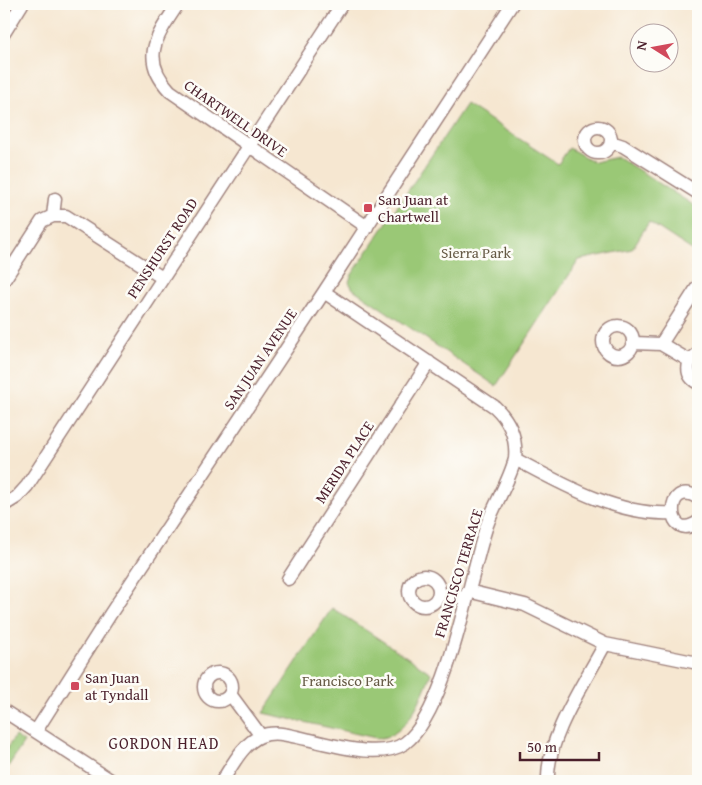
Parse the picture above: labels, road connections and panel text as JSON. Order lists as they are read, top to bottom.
{
  "streets": {
    "street": [
      "CHARTWELL DRIVE",
      "PENSHURST ROAD",
      "SAN JUAN AVENUE",
      "MERIDA PLACE",
      "FRANCISCO TERRACE"
    ]
  },
  "crossings": [
    ["CHARTWELL DRIVE", "PENSHURST ROAD"],
    ["CHARTWELL DRIVE", "SAN JUAN AVENUE"],
    ["SAN JUAN AVENUE", "FRANCISCO TERRACE"],
    ["MERIDA PLACE", "FRANCISCO TERRACE"]
  ],
  "districts": ["GORDON HEAD"],
  "parks": ["Sierra Park", "Francisco Park"],
  "places": {
    "transit": ["San Juan at Chartwell", "San Juan at Tyndall"]
  },
  "scale_bar": "50 m",
  "north": "left"
}
